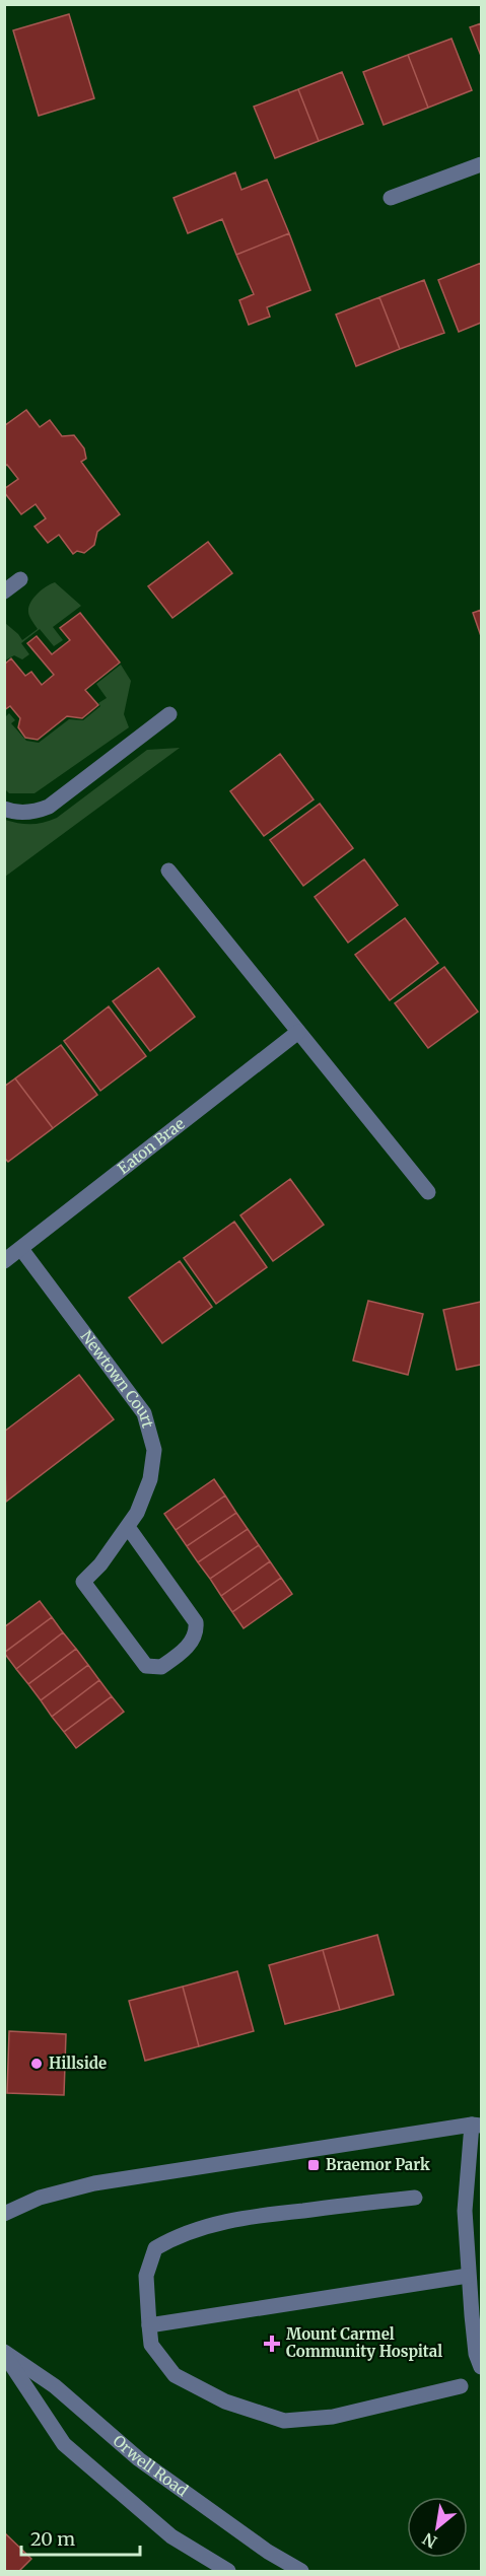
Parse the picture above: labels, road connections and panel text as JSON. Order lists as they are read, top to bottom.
{
  "streets": {
    "street": ["Eaton Brae", "Newtown Court", "Orwell Road"]
  },
  "crossings": [
    ["Eaton Brae", "Newtown Court"]
  ],
  "places": {
    "other": ["Hillside"],
    "transit": ["Braemor Park"],
    "health": ["Mount Carmel Community Hospital"]
  },
  "scale_bar": "20 m",
  "north": "bottom left"
}
